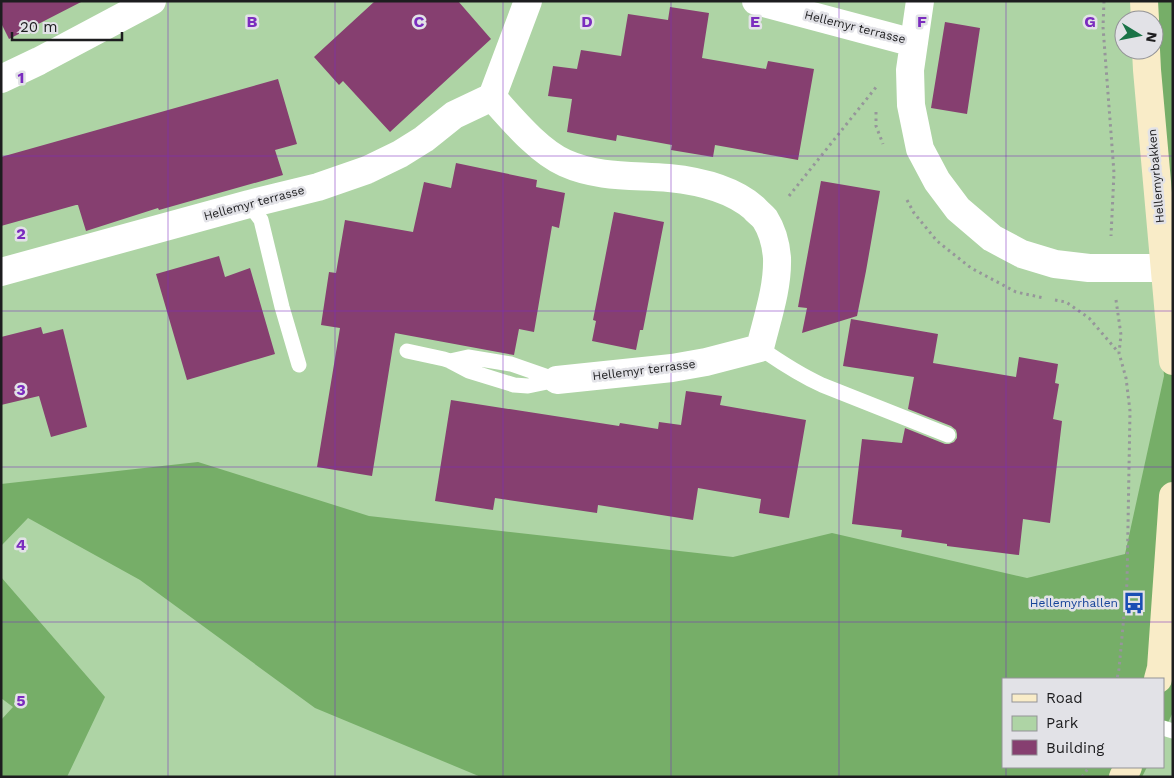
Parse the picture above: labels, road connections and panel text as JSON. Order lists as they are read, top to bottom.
{
  "streets": {
    "street": ["Hellemyr terrasse", "Hellemyrbakken"]
  },
  "crossings": [
    ["Hellemyr terrasse", "Hellemyrbakken"]
  ],
  "places": {
    "bus stop": ["Hellemyrhallen"]
  },
  "legend": ["Road", "Park", "Building"],
  "scale_bar": "20 m",
  "north": "right",
  "grid": {
    "columns": [
      "B",
      "C",
      "D",
      "E",
      "F",
      "G"
    ],
    "rows": [
      "1",
      "2",
      "3",
      "4",
      "5"
    ]
  }
}
